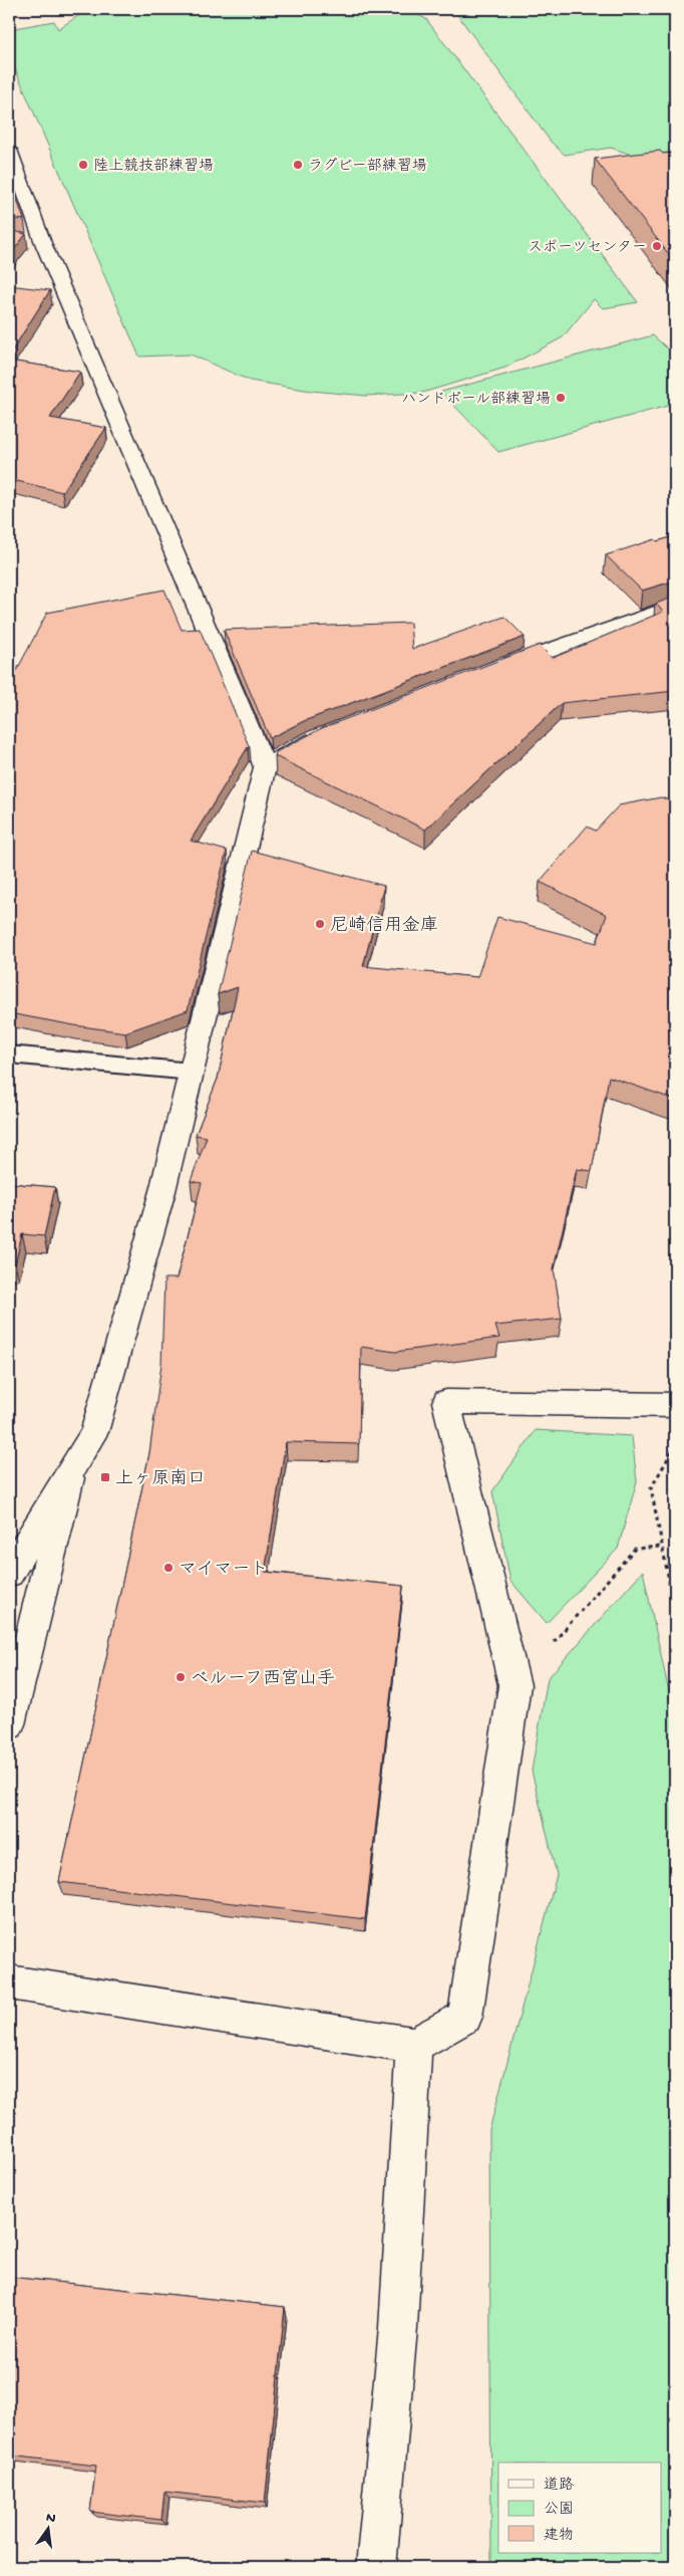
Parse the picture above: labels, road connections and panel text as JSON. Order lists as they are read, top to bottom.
{
  "places": {
    "other": [
      "陸上競技部練習場",
      "ラグビー部練習場",
      "スポーツセンター",
      "ハンドボール部練習場",
      "尼崎信用金庫",
      "マイマート",
      "ベルーフ西宮山手"
    ],
    "transit": ["上ヶ原南口"]
  },
  "legend": ["道路", "公園", "建物"],
  "north": "top"
}
